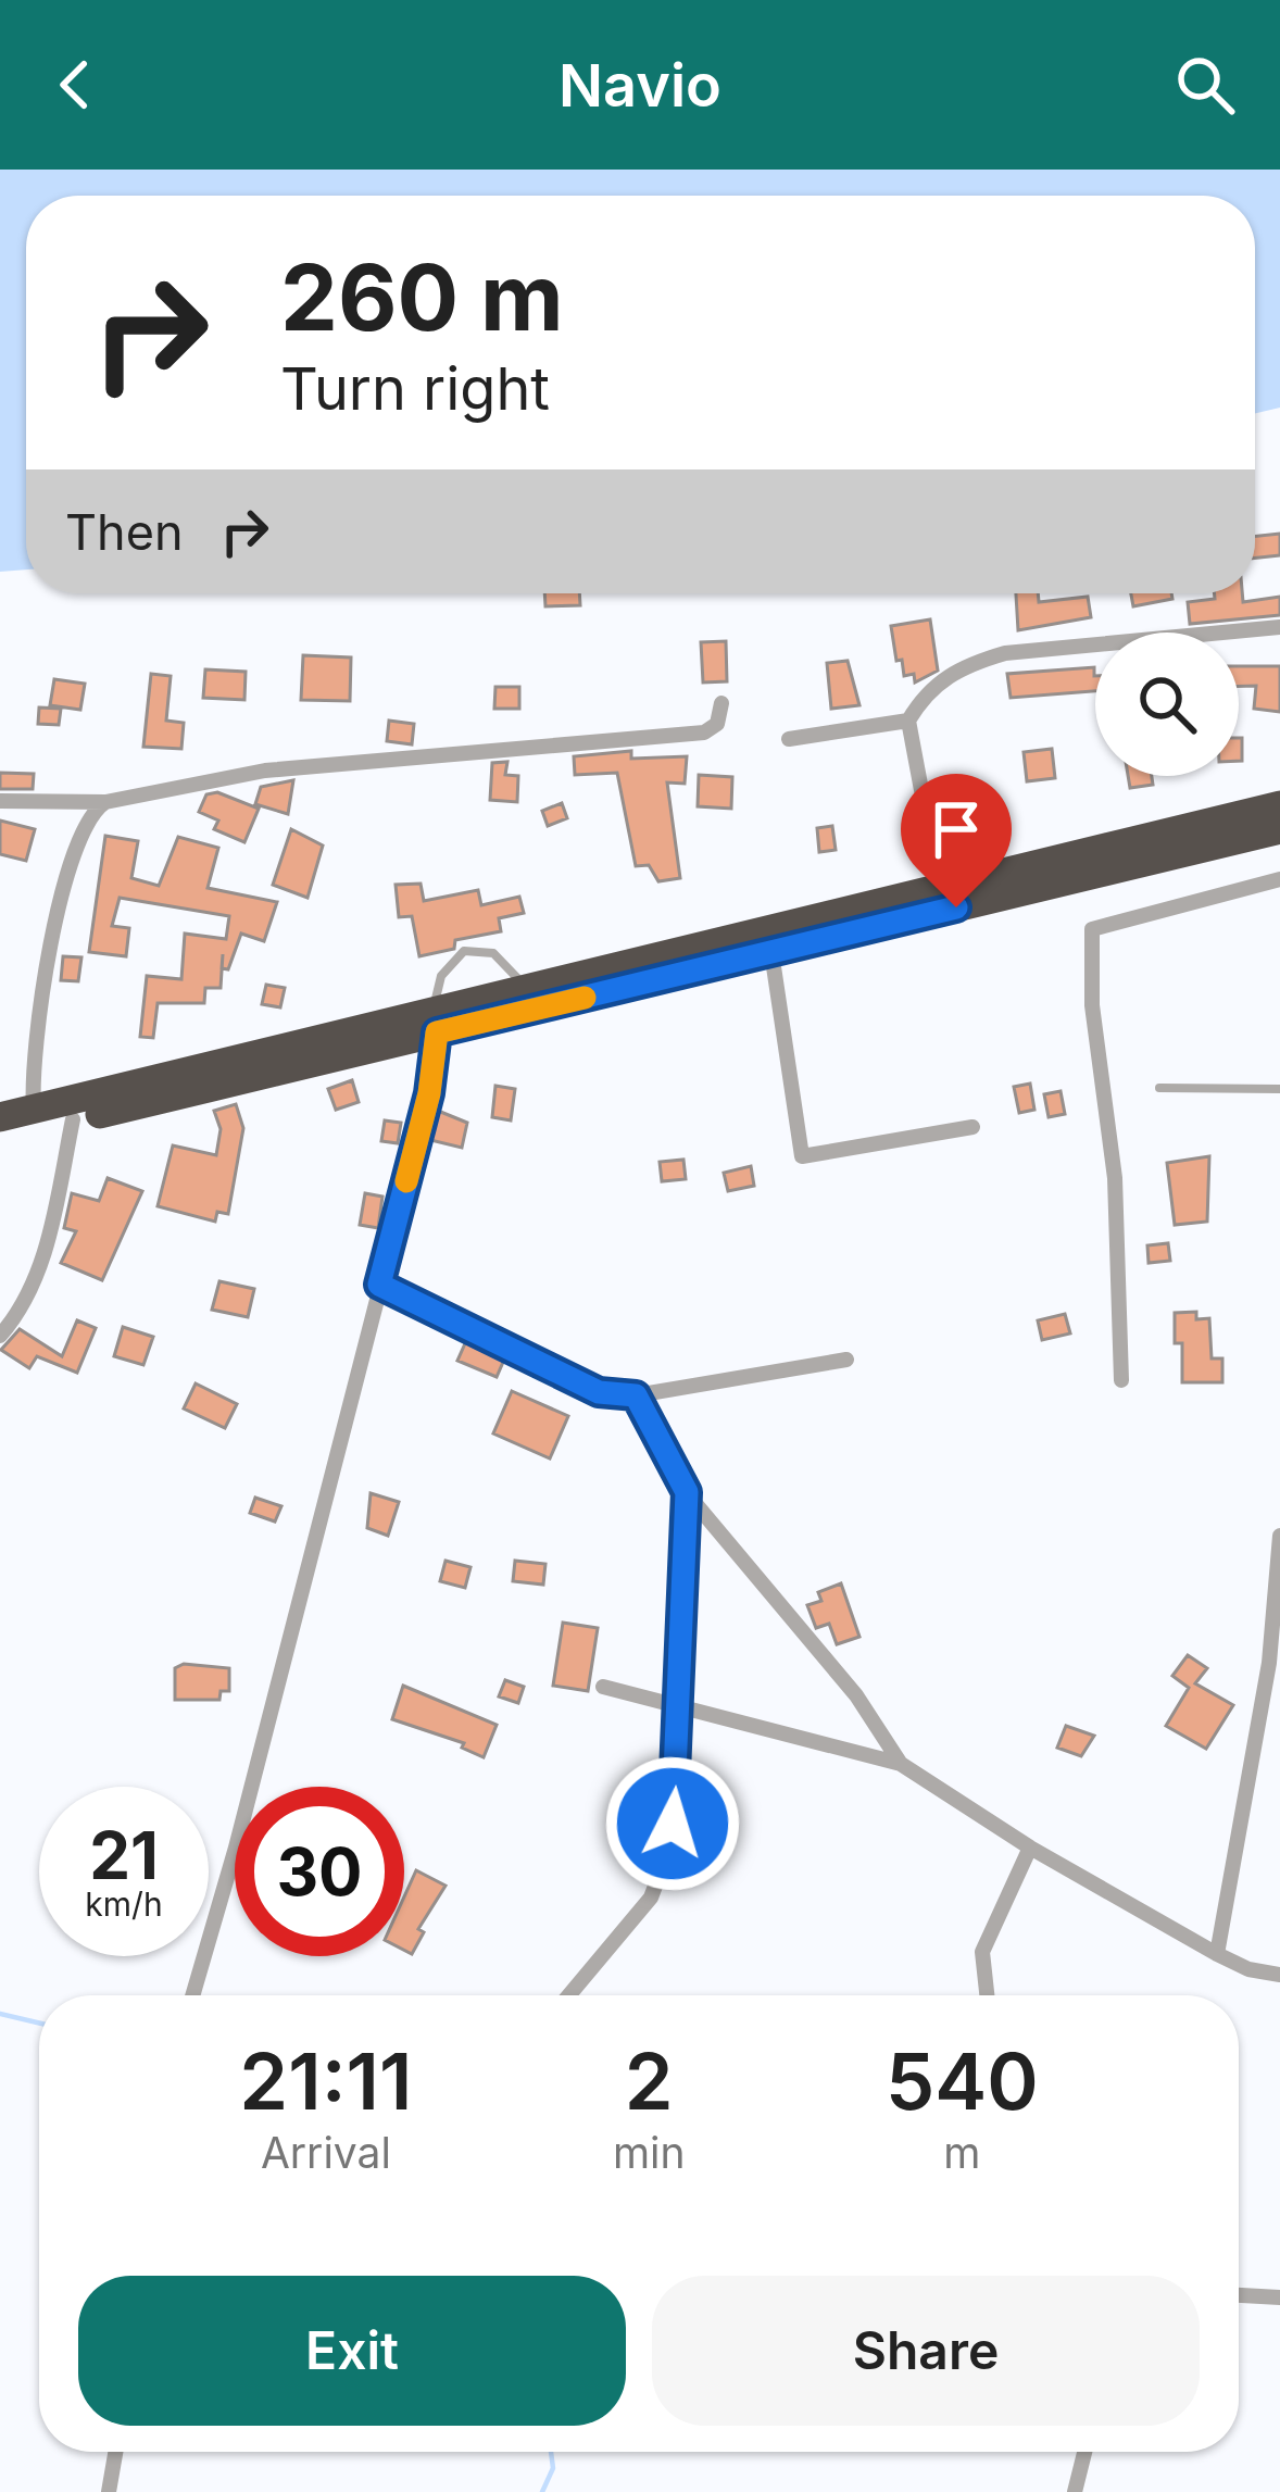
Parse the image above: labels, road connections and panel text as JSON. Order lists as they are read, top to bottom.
{
  "page": {
    "header": "Navio",
    "turn": ["260 m", "Turn right"],
    "then": "Then",
    "speed": "21 km/h",
    "limit": "30",
    "eta": [
      "21:11",
      "Arrival",
      "2",
      "min",
      "540",
      "m"
    ],
    "buttons": ["Exit", "Share"]
  }
}
